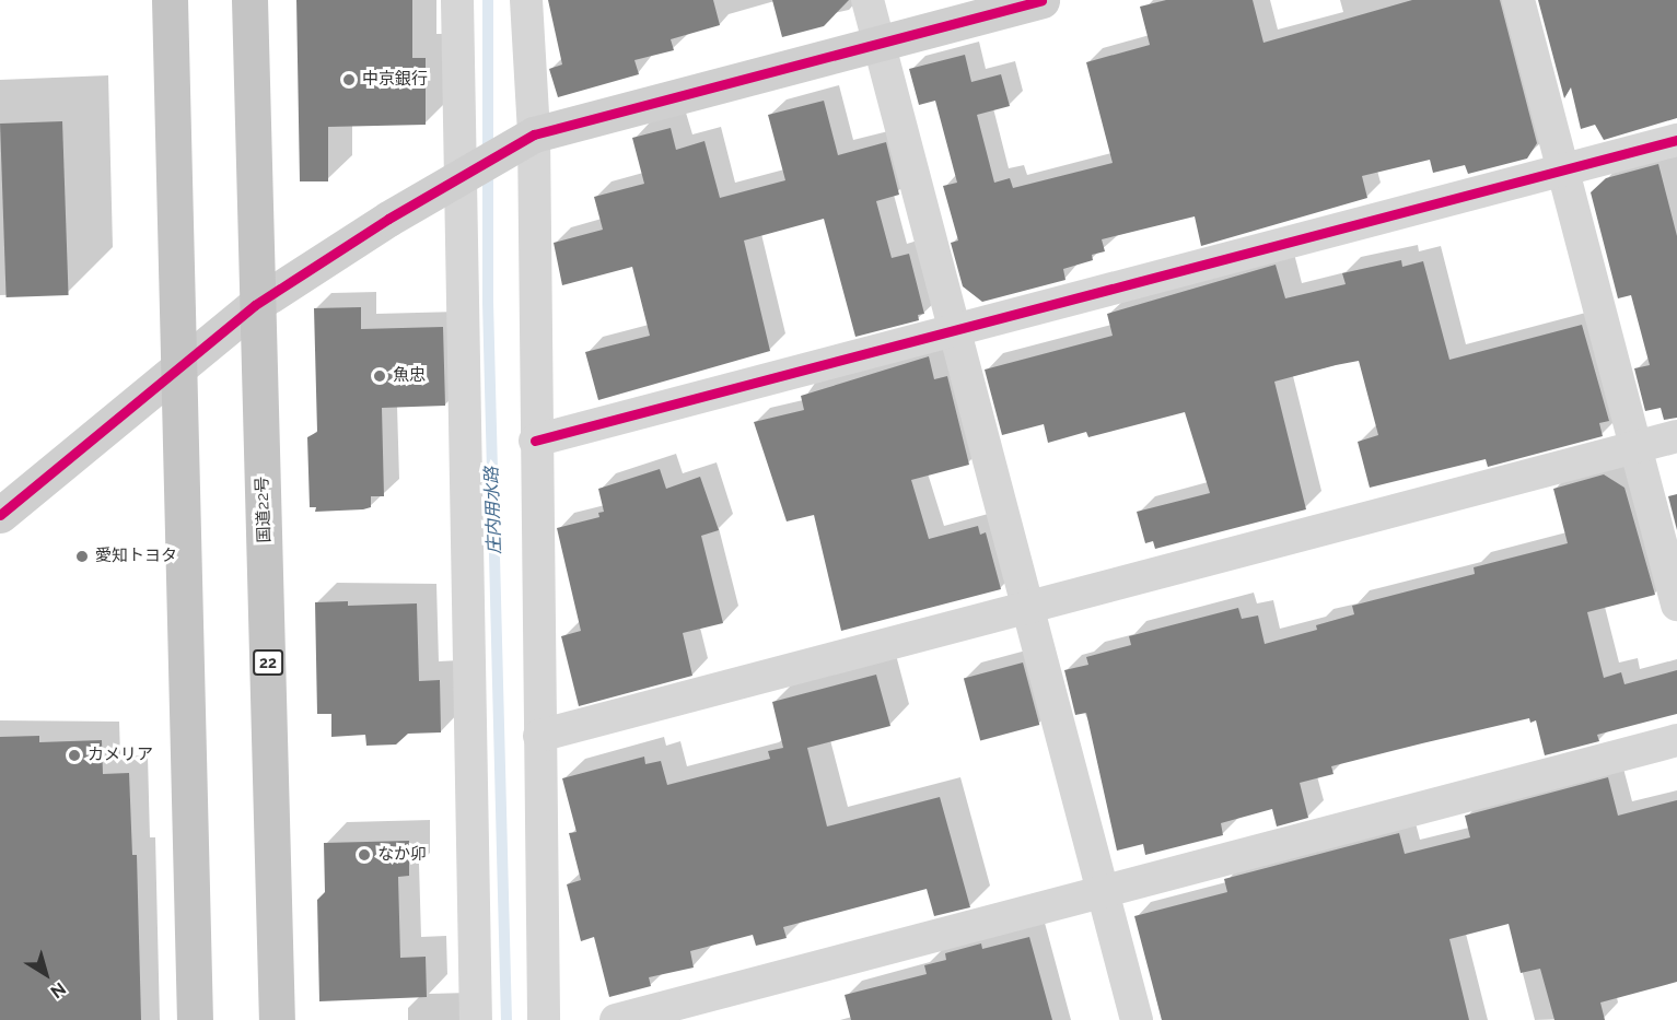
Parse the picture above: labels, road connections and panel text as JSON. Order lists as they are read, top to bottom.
{
  "streets": {
    "highway": ["国道22号", "22"]
  },
  "water": ["庄内用水路"],
  "places": [
    "中京銀行",
    "魚忠",
    "愛知トヨタ",
    "カメリア",
    "なか卯"
  ],
  "north": "bottom right"
}
